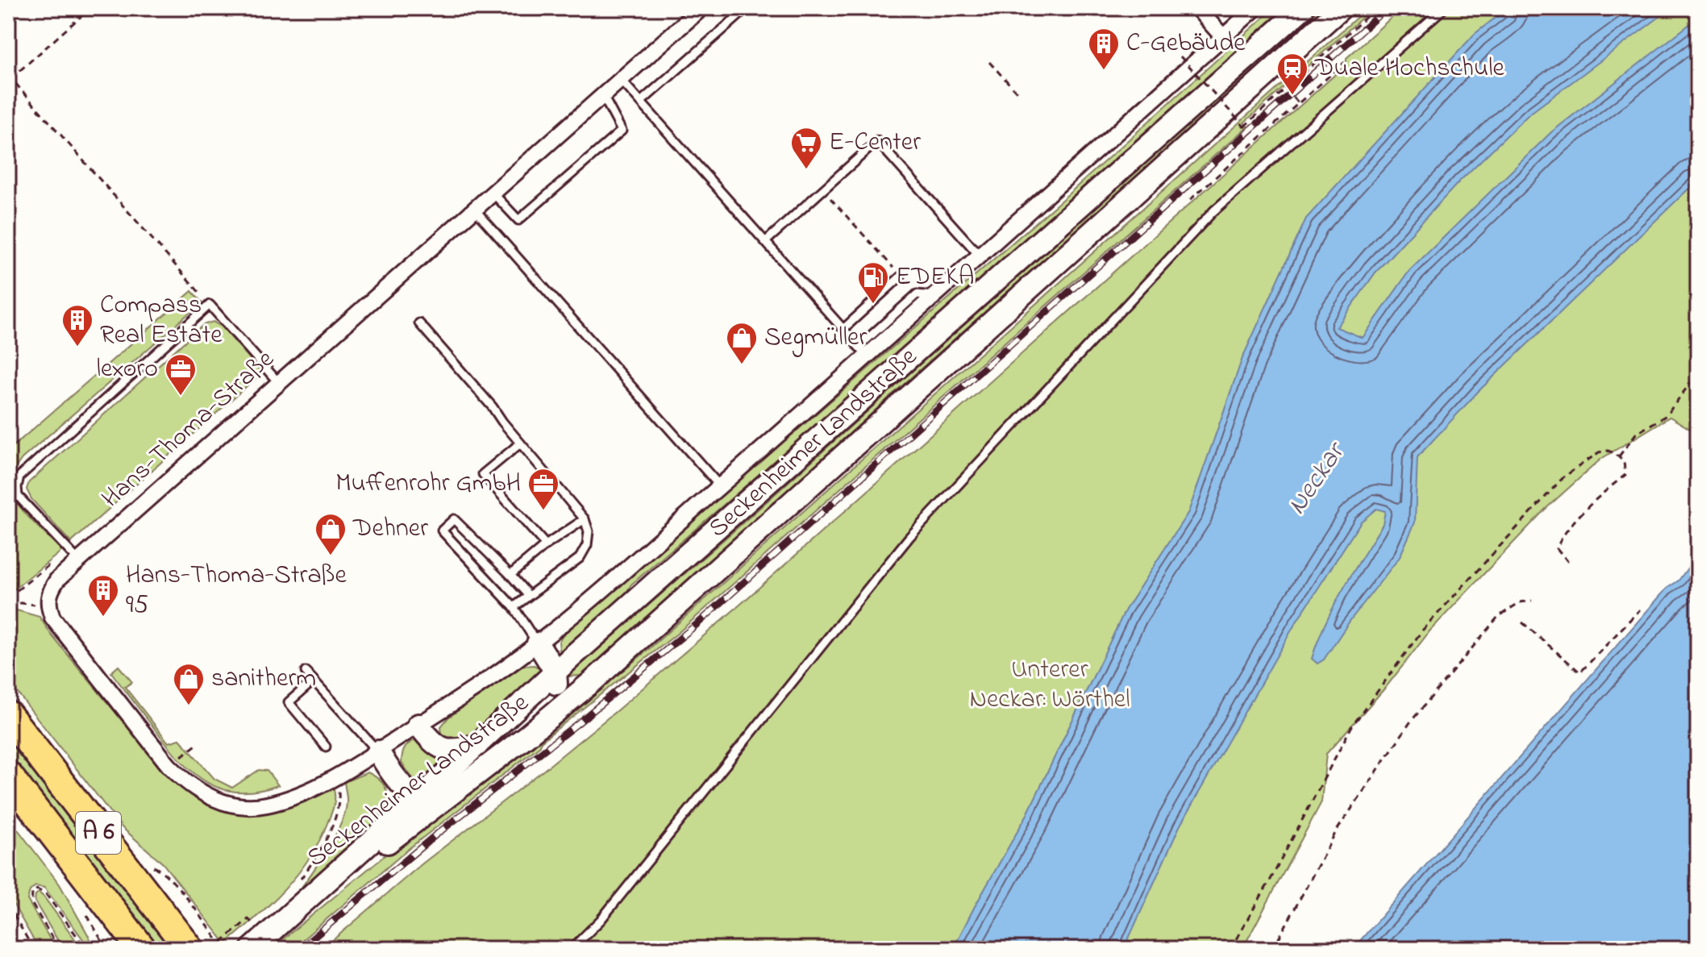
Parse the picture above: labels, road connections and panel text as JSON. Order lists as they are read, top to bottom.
{
  "streets": {
    "highway": ["A 6"],
    "main road": ["Seckenheimer Landstraße"],
    "street": ["Hans-Thoma-Straße"]
  },
  "crossings": [
    ["Hans-Thoma-Straße", "Seckenheimer Landstraße"]
  ],
  "water": ["Neckar"],
  "parks": ["Unterer Neckar: Wörthel"],
  "places": {
    "building": ["C-Gebäude", "Compass Real Estate", "Hans-Thoma-Straße 95"],
    "station": ["Duale Hochschule"],
    "supermarket": ["E-Center"],
    "fuel station": ["EDEKA"],
    "shop": ["Segmüller", "Dehner", "sanitherm"],
    "office": ["lexoro", "Muffenrohr GmbH"]
  }
}
